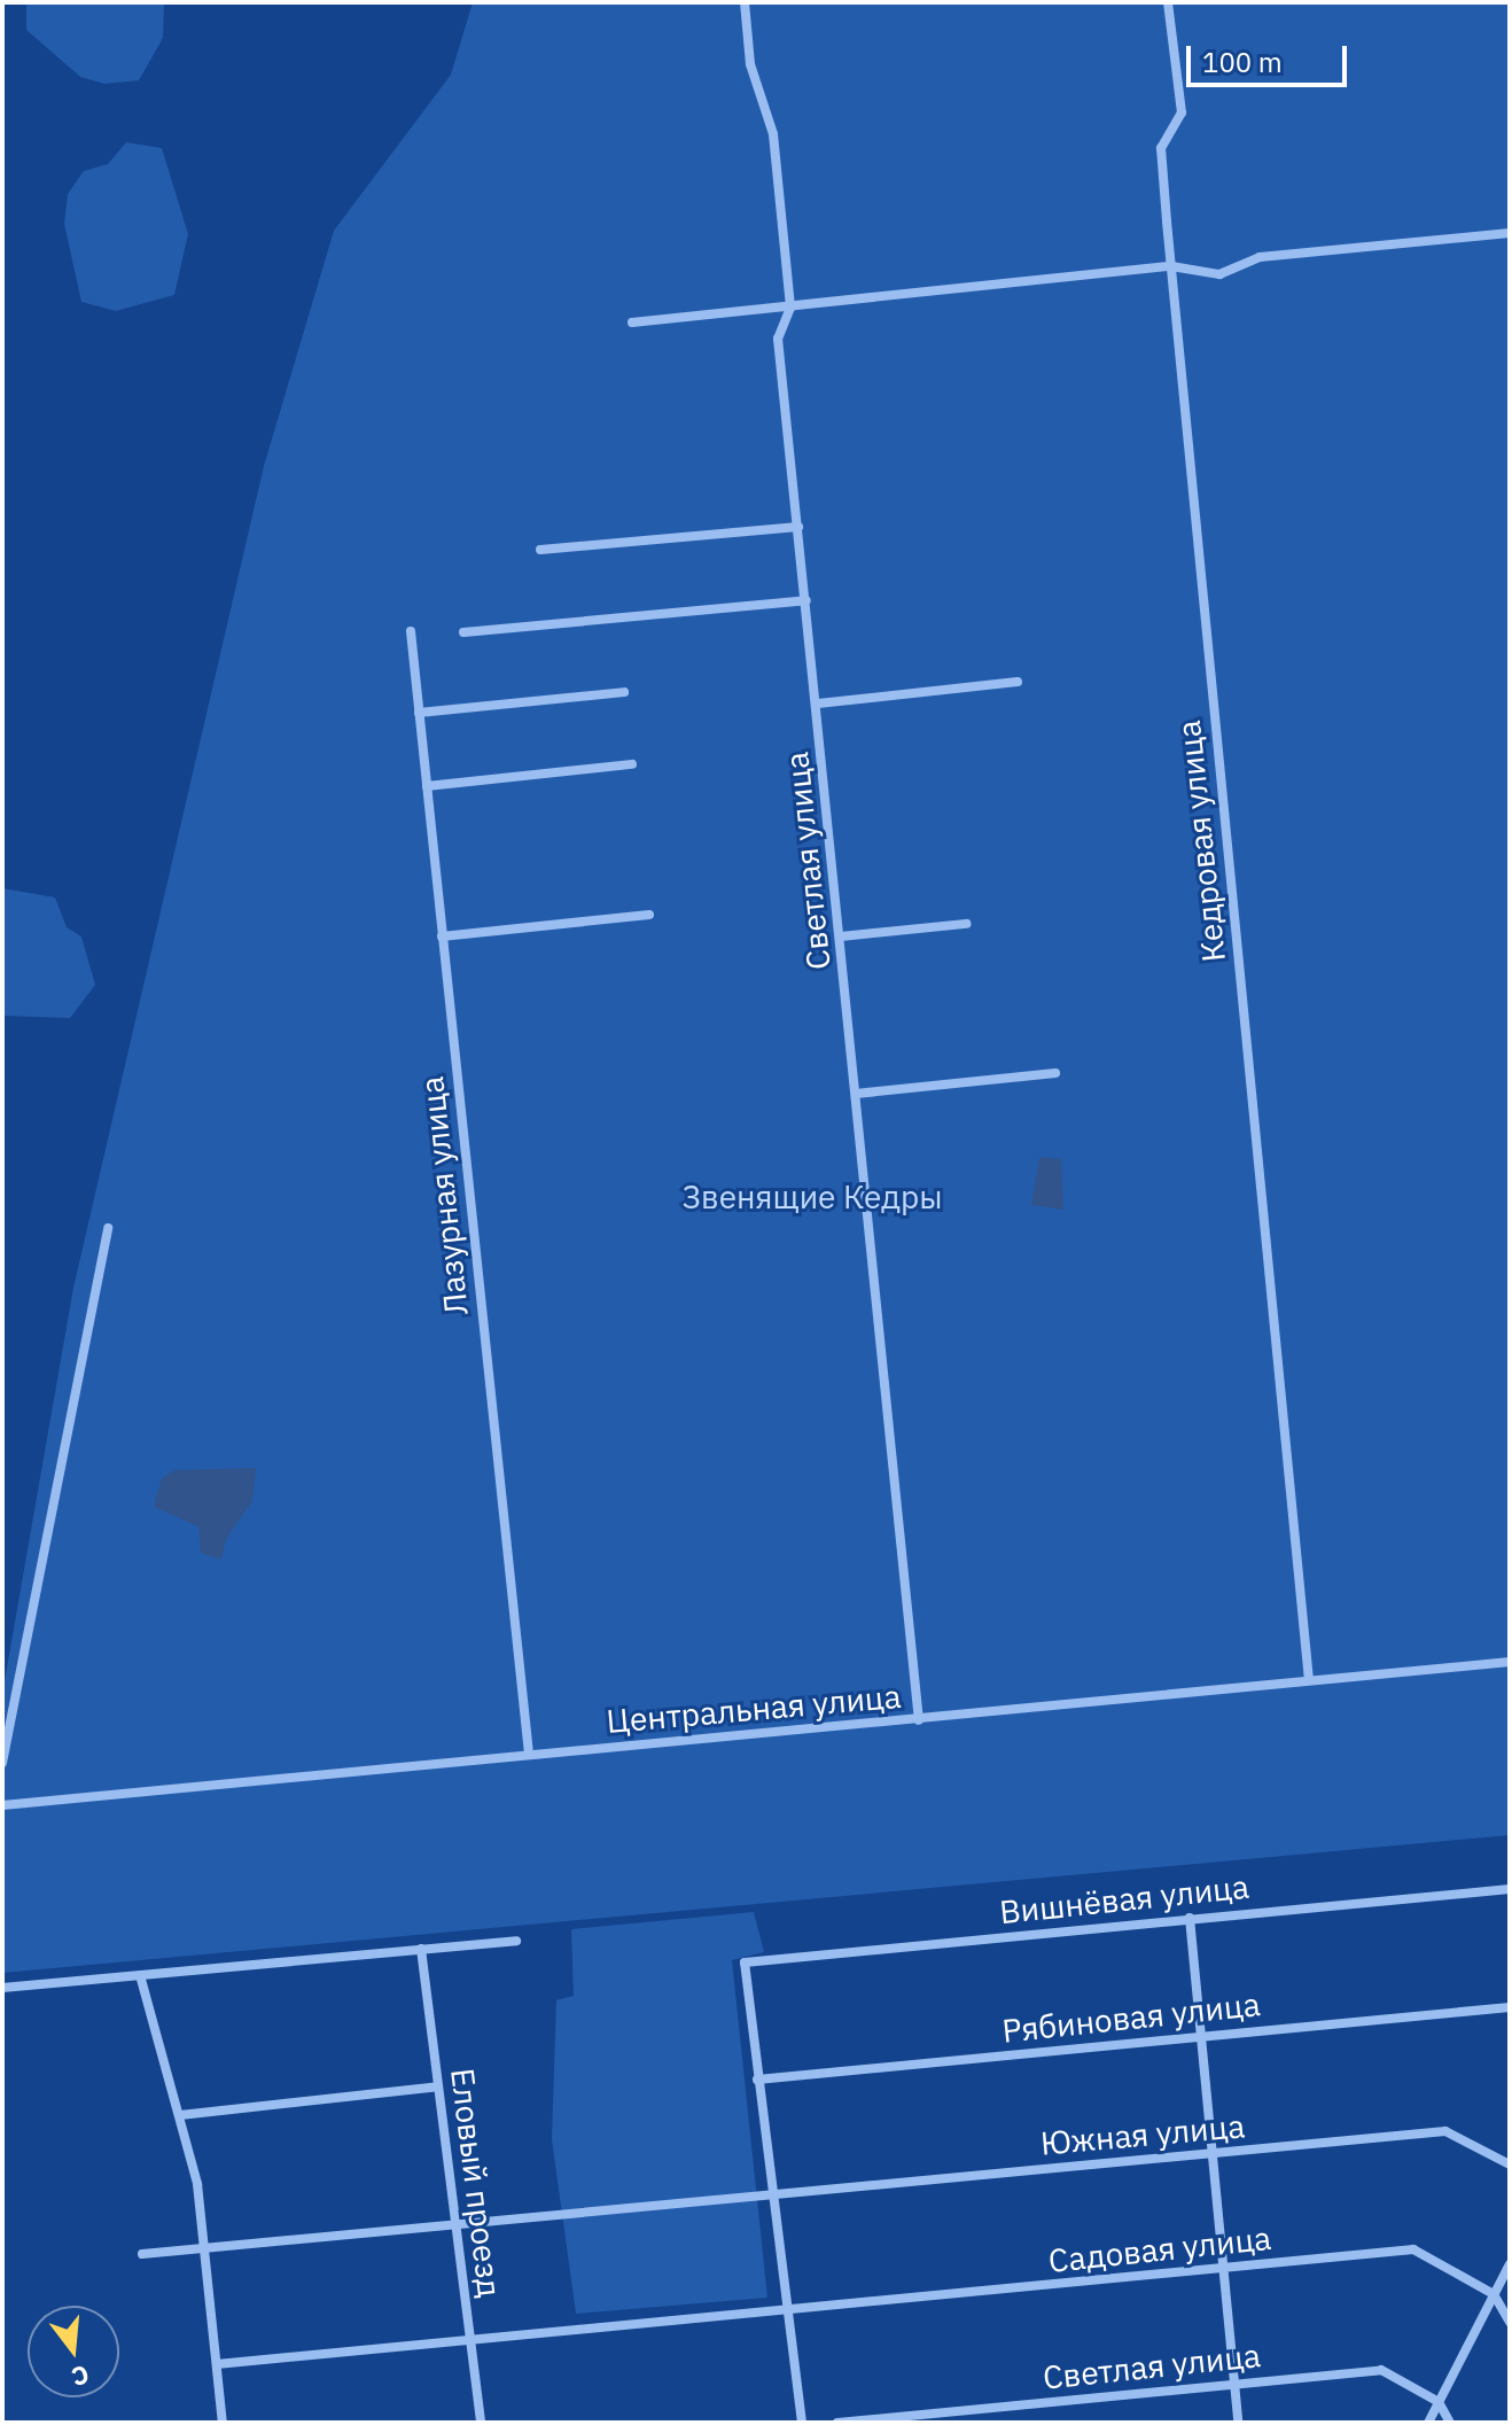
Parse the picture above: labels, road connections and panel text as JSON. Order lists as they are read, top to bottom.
{
  "streets": {
    "street": [
      "Кедровая улица",
      "Светлая улица",
      "Лазурная улица",
      "Центральная улица",
      "Вишнёвая улица",
      "Рябиновая улица",
      "Южная улица",
      "Еловый проезд",
      "Садовая улица"
    ]
  },
  "crossings": [
    ["Кедровая улица", "Центральная улица"],
    ["Светлая улица", "Центральная улица"],
    ["Лазурная улица", "Центральная улица"],
    ["Вишнёвая улица", "Рябиновая улица"],
    ["Южная улица", "Еловый проезд"],
    ["Еловый проезд", "Садовая улица"]
  ],
  "parks": ["Звенящие Кедры"],
  "scale_bar": "100 m",
  "north": "bottom"
}
